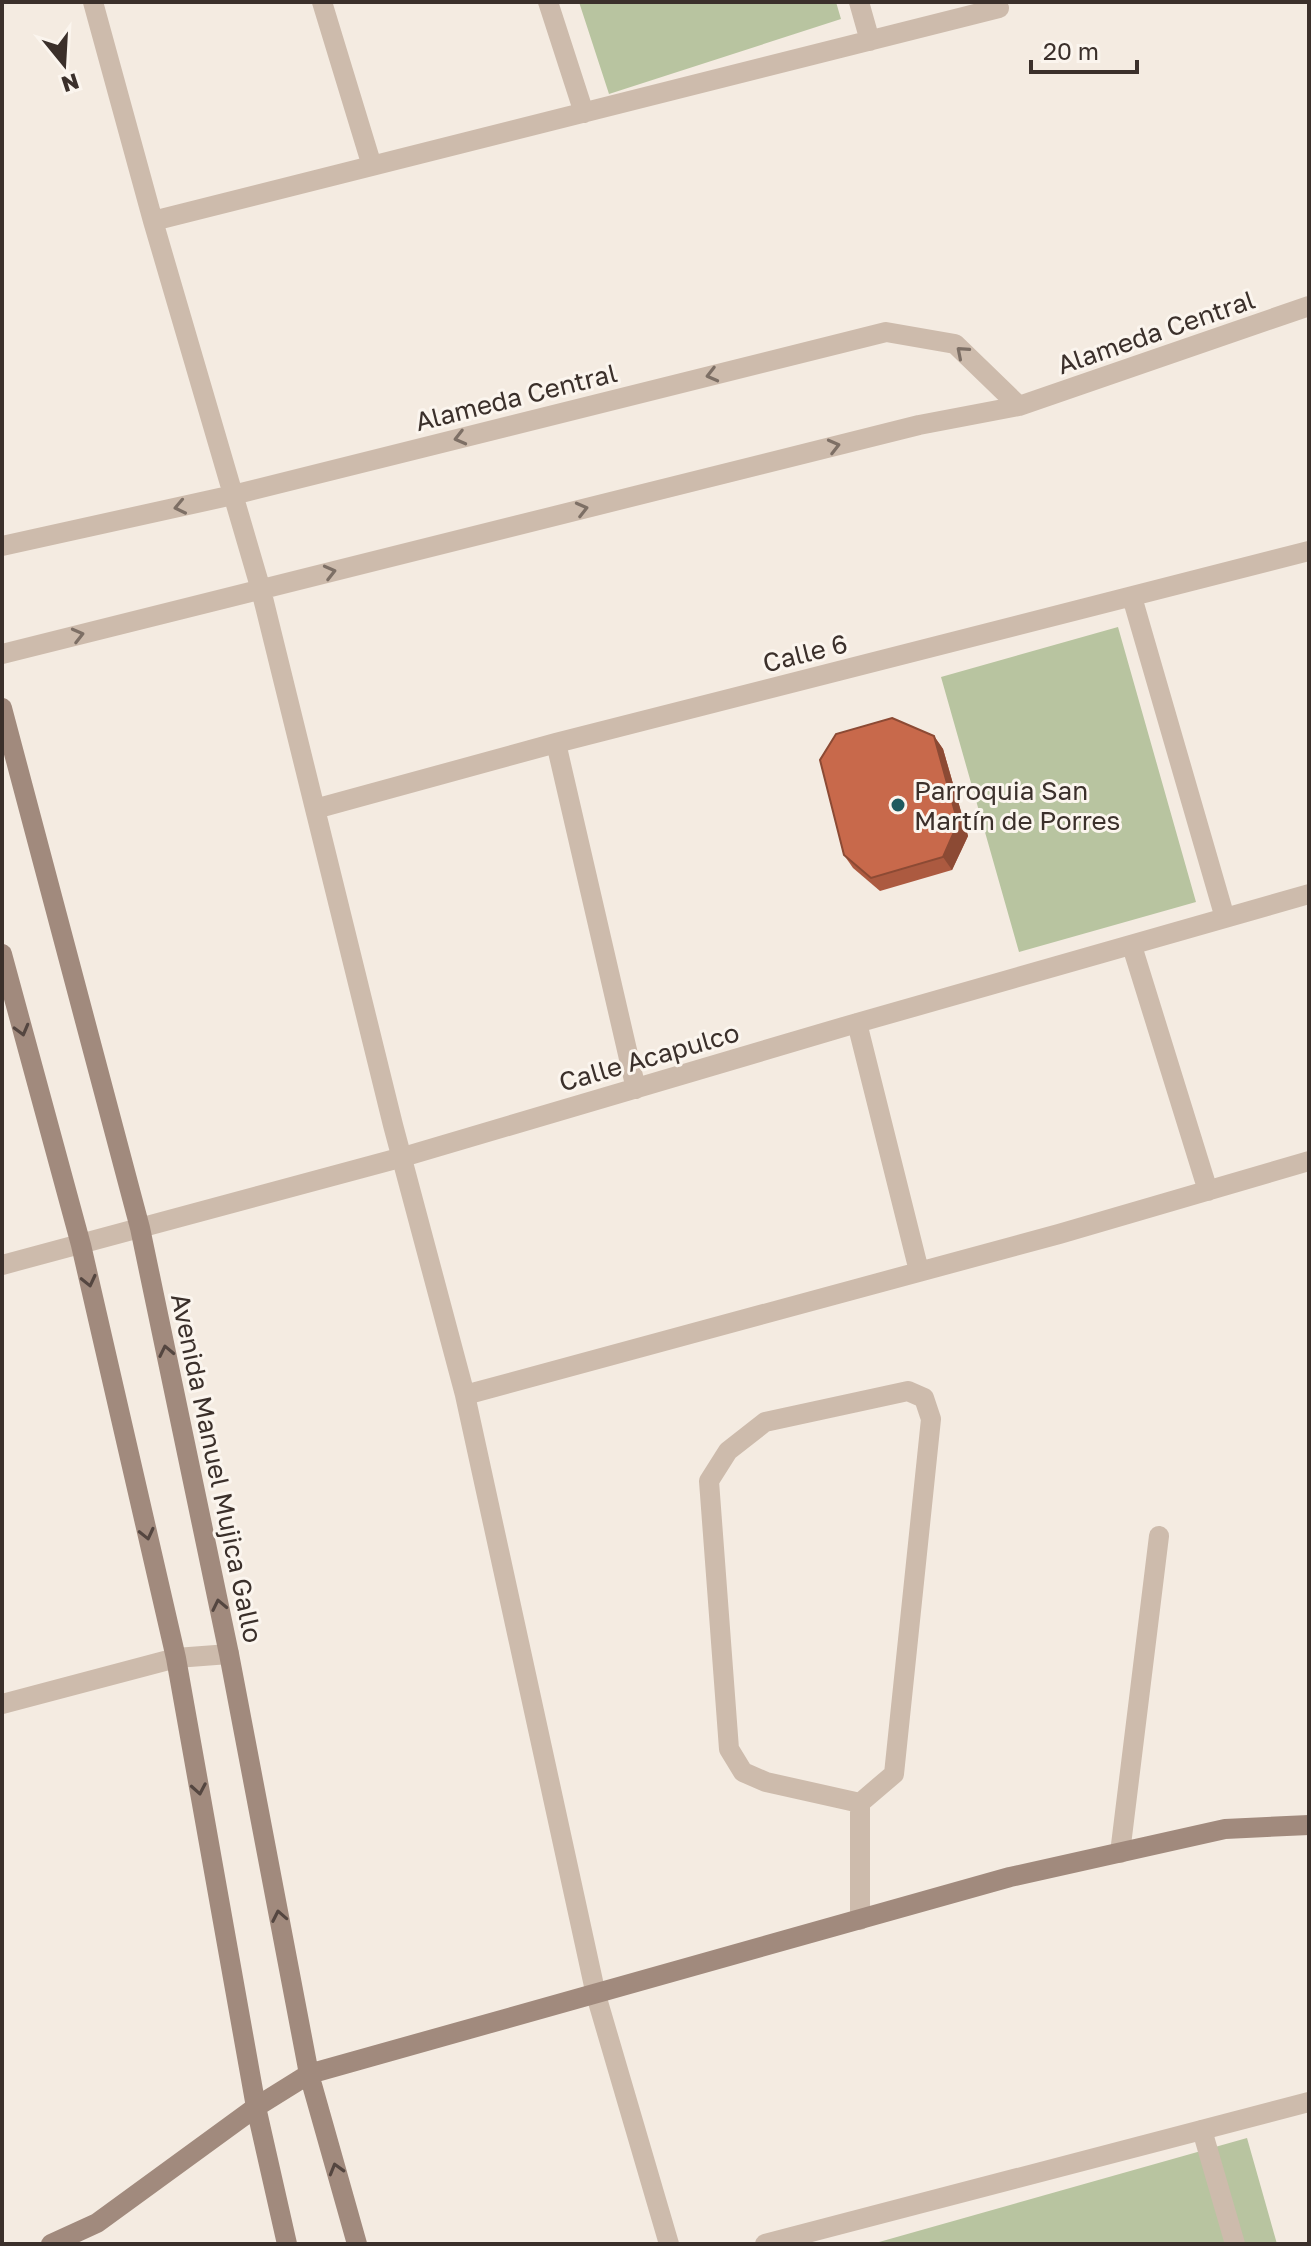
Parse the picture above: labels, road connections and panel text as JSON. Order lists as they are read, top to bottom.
{
  "streets": {
    "street": [
      "Alameda Central",
      "Calle 6",
      "Calle Acapulco",
      "Avenida Manuel Mujica Gallo"
    ]
  },
  "crossings": [
    ["Calle Acapulco", "Avenida Manuel Mujica Gallo"]
  ],
  "places": ["Parroquia San Martín de Porres"],
  "scale_bar": "20 m",
  "north": "bottom"
}
